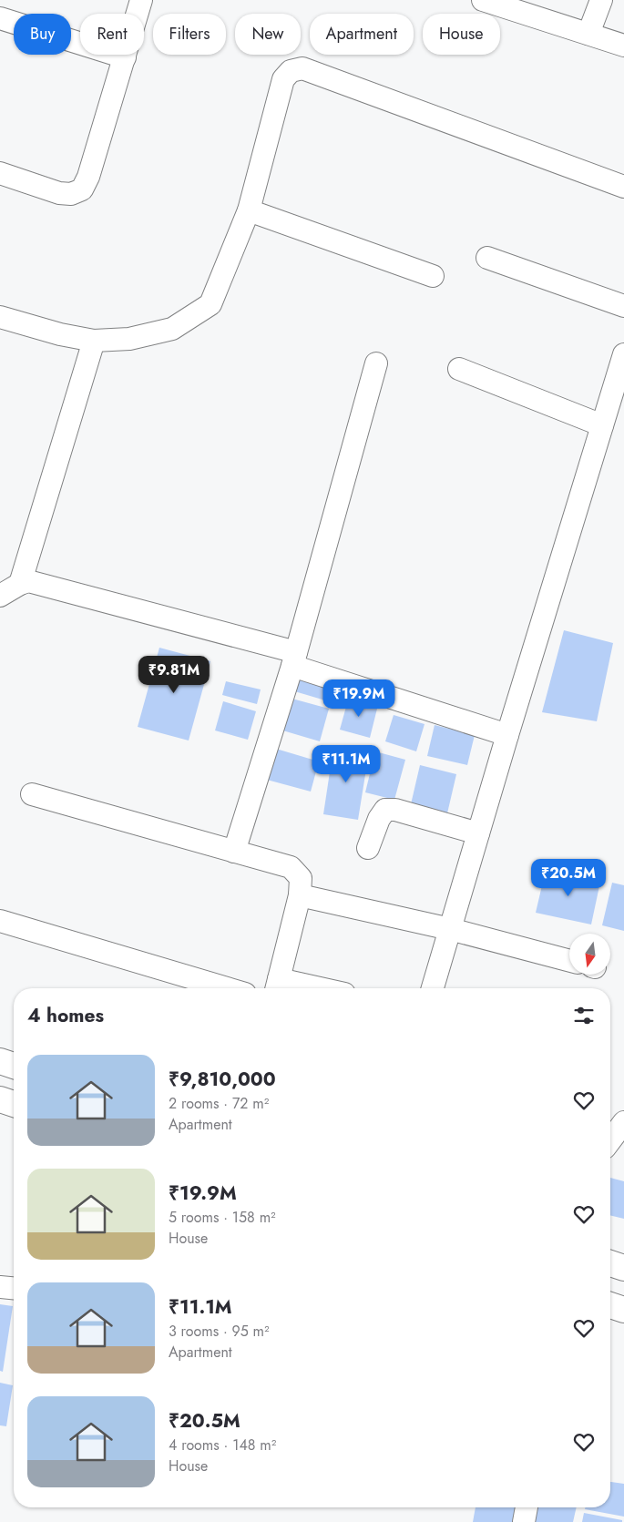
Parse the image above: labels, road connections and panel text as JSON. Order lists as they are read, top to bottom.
{
  "north": "bottom",
  "page": {
    "chip": [
      "Buy",
      "Rent",
      "Filters",
      "New",
      "Apartment",
      "House"
    ],
    "price": [
      "₹9.81M",
      "₹19.9M",
      "₹11.1M",
      "₹20.5M"
    ],
    "heading": "4 homes",
    "list": [
      {
        "name": "₹9,810,000",
        "note": "2 rooms · 72 m² · Apartment"
      },
      {
        "name": "₹19.9M",
        "note": "5 rooms · 158 m² · House"
      },
      {
        "name": "₹11.1M",
        "note": "3 rooms · 95 m² · Apartment"
      },
      {
        "name": "₹20.5M",
        "note": "4 rooms · 148 m² · House"
      }
    ]
  }
}
